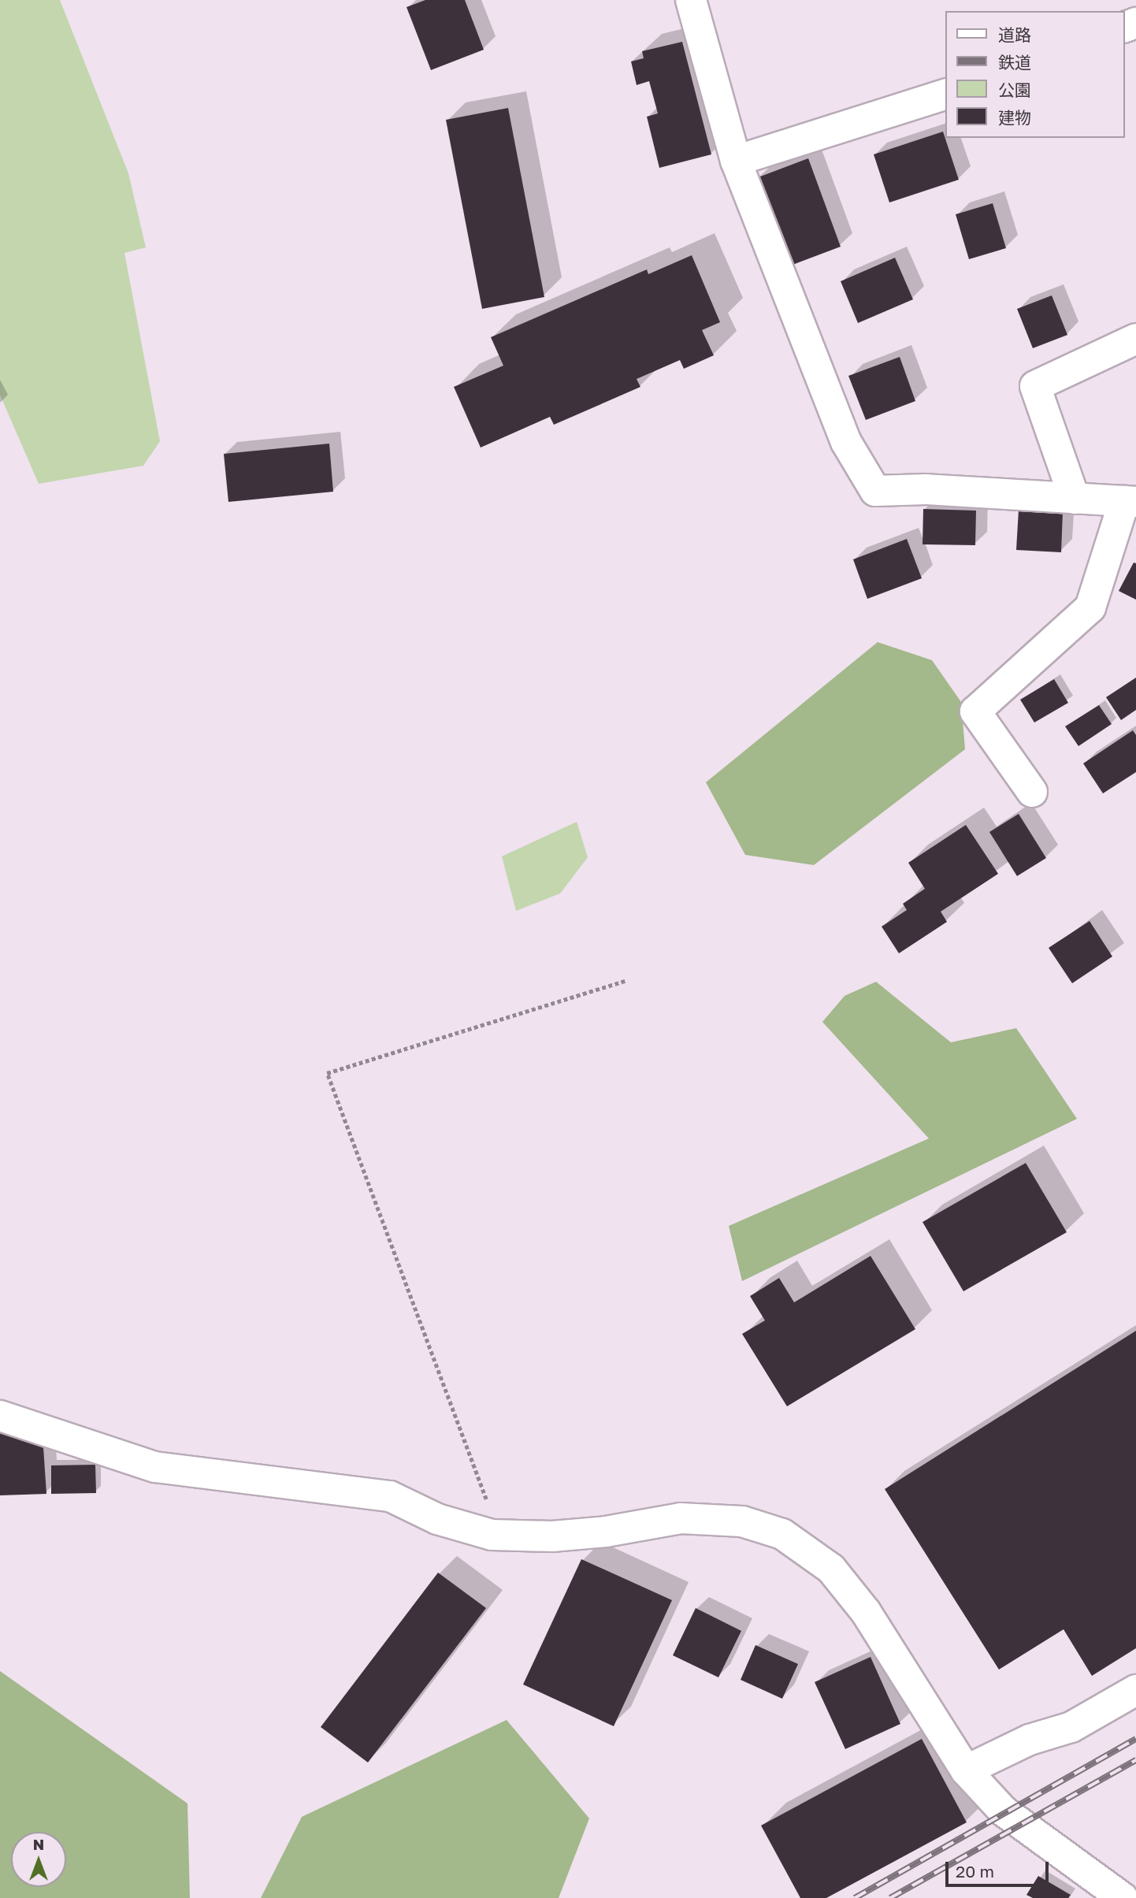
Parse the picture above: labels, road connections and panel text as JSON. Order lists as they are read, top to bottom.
{
  "legend": [
    "道路",
    "鉄道",
    "公園",
    "建物"
  ],
  "scale_bar": "20 m",
  "north": "top"
}
